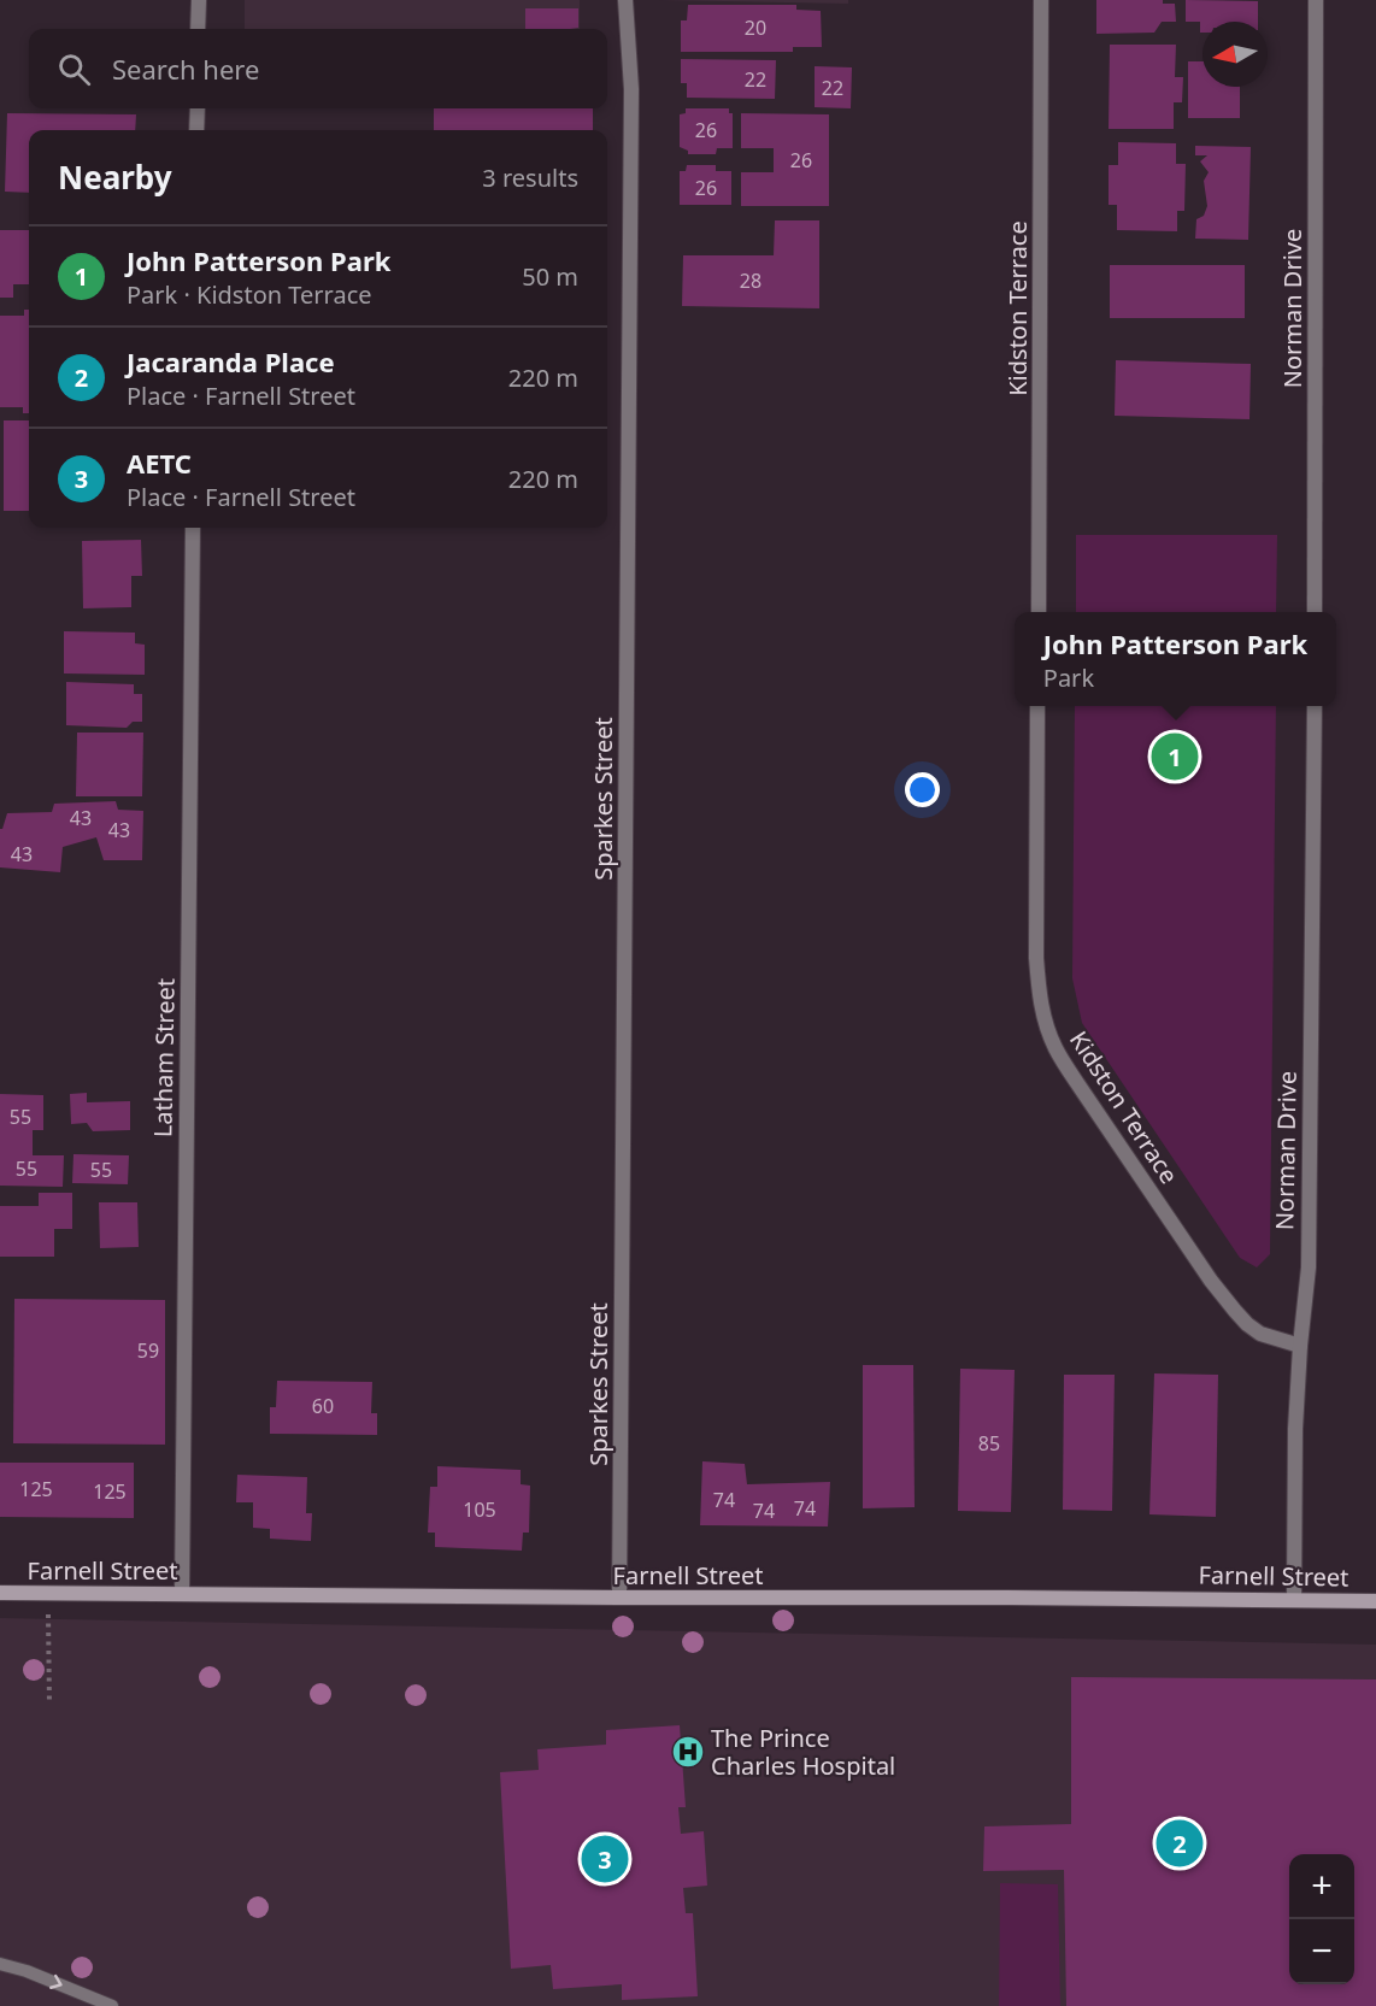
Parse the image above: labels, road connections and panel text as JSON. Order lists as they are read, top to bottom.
{
  "streets": {
    "street": [
      "Kidston Terrace",
      "Norman Drive",
      "Sparkes Street",
      "Latham Street",
      "Farnell Street"
    ]
  },
  "crossings": [
    ["Kidston Terrace", "Norman Drive"],
    ["Norman Drive", "Farnell Street"],
    ["Sparkes Street", "Farnell Street"],
    ["Latham Street", "Farnell Street"]
  ],
  "places": {
    "hospital": ["The Prince Charles Hospital"]
  },
  "house_numbers": [
    "20",
    "22",
    "22",
    "26",
    "26",
    "26",
    "28",
    "43",
    "43",
    "43",
    "55",
    "55",
    "55",
    "59",
    "60",
    "85",
    "125",
    "125",
    "74",
    "74",
    "105",
    "74"
  ],
  "north": "left",
  "page": {
    "search": "Search here",
    "heading": ["Nearby", "3 results"],
    "list": [
      {
        "mark": "1",
        "name": "John Patterson Park",
        "note": "Park · Kidston Terrace",
        "value": "50 m"
      },
      {
        "mark": "2",
        "name": "Jacaranda Place",
        "note": "Place · Farnell Street",
        "value": "220 m"
      },
      {
        "mark": "3",
        "name": "AETC",
        "note": "Place · Farnell Street",
        "value": "220 m"
      }
    ],
    "popup": ["John Patterson Park", "Park"],
    "pins": ["1", "2", "3"],
    "map_buttons": ["+", "−"]
  }
}
